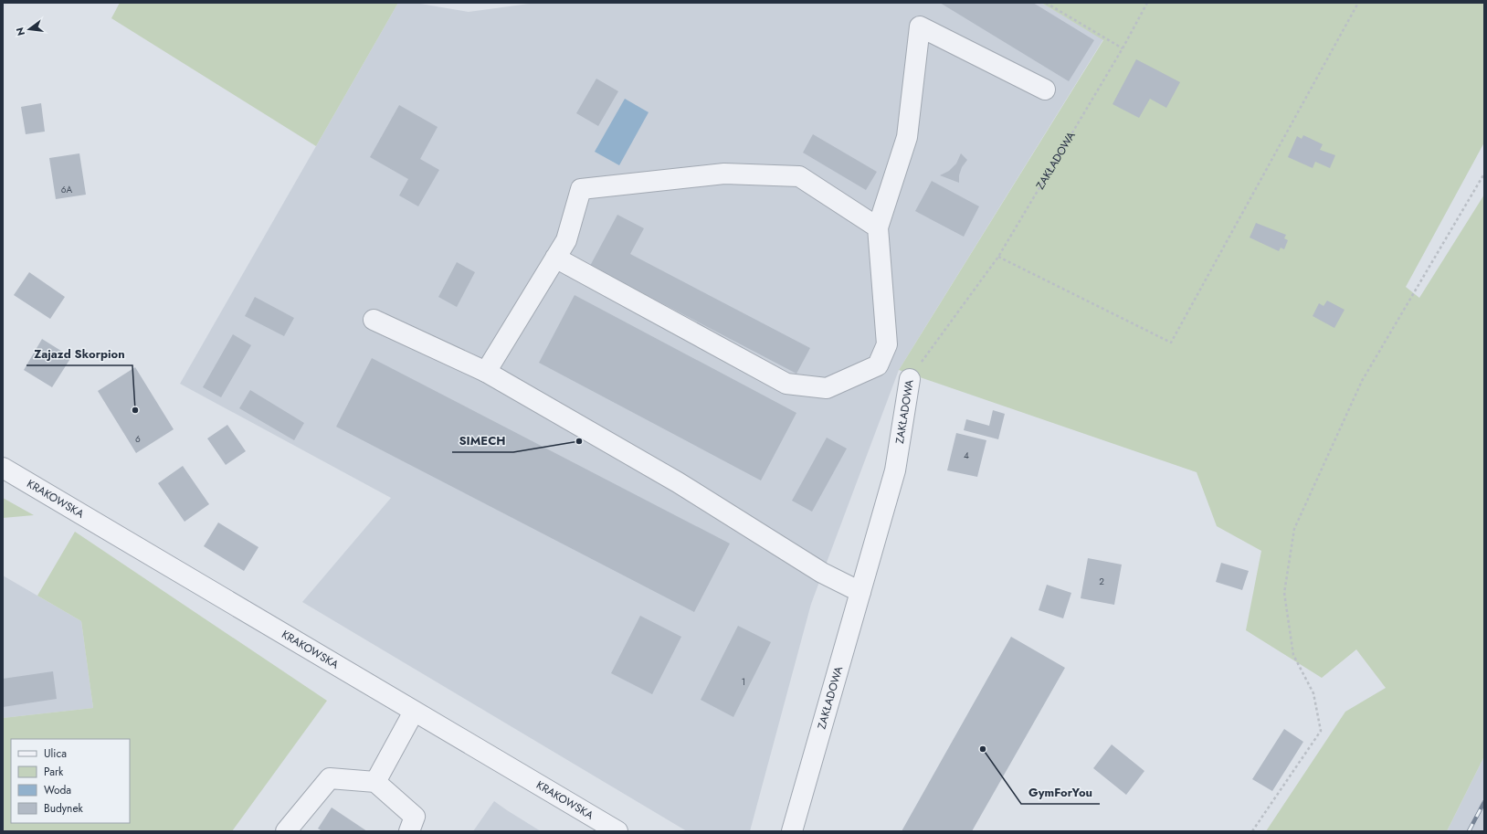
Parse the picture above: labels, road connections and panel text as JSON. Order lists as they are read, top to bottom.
{
  "streets": {
    "street": ["ZAKŁADOWA", "KRAKOWSKA"]
  },
  "places": ["Zajazd Skorpion", "SIMECH", "GymForYou"],
  "house_numbers": [
    "6A",
    "6",
    "4",
    "2",
    "1"
  ],
  "legend": [
    "Ulica",
    "Park",
    "Woda",
    "Budynek"
  ],
  "north": "left"
}
